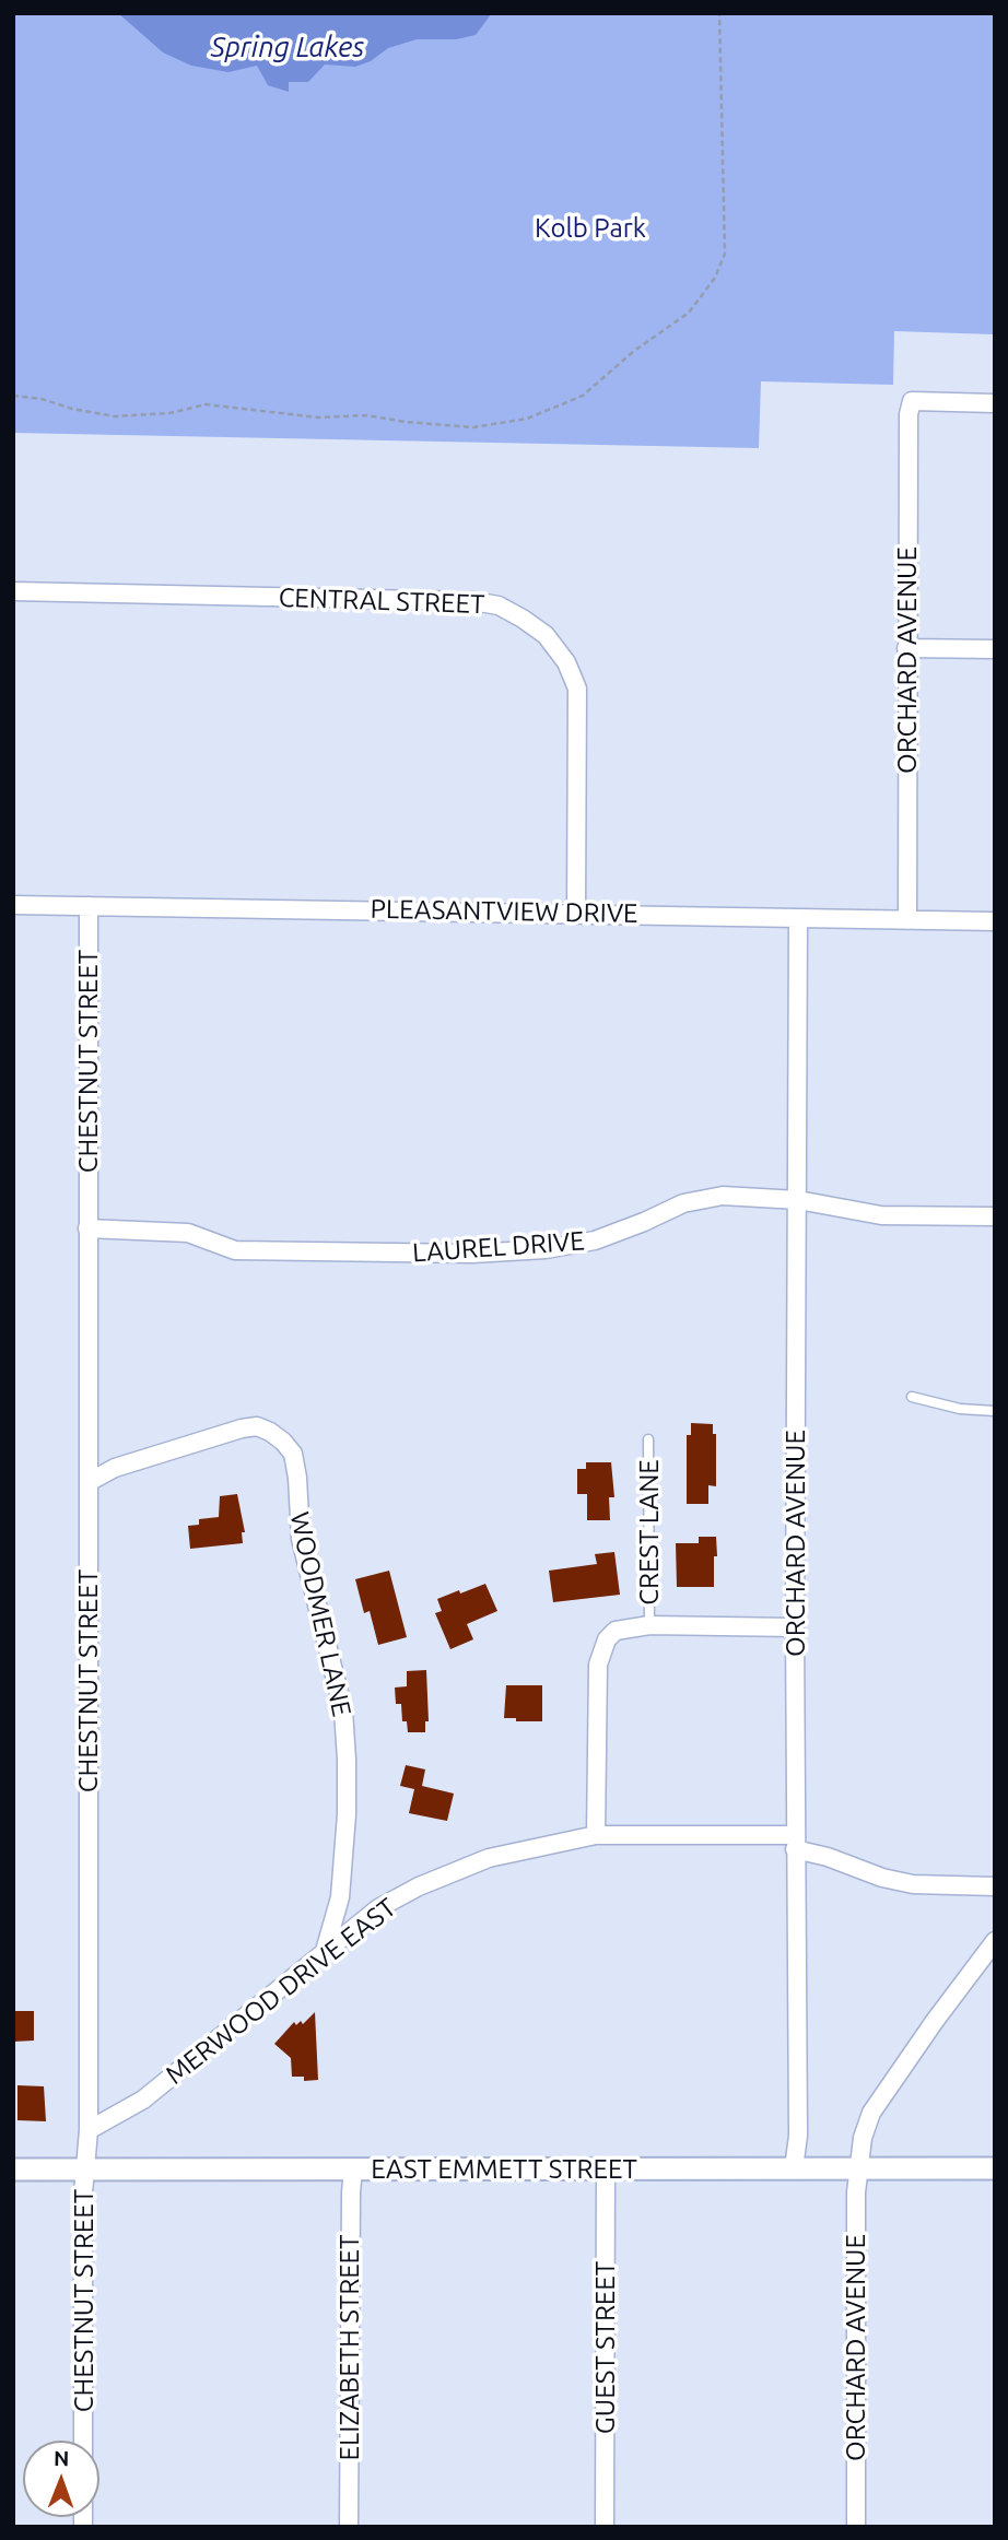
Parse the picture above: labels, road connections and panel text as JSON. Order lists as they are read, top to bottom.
{
  "streets": {
    "street": [
      "CENTRAL STREET",
      "ORCHARD AVENUE",
      "PLEASANTVIEW DRIVE",
      "CHESTNUT STREET",
      "LAUREL DRIVE",
      "WOODMER LANE",
      "MERWOOD DRIVE EAST",
      "EAST EMMETT STREET",
      "ELIZABETH STREET",
      "GUEST STREET"
    ],
    "lane": ["CREST LANE"]
  },
  "crossings": [
    ["CENTRAL STREET", "PLEASANTVIEW DRIVE"],
    ["ORCHARD AVENUE", "PLEASANTVIEW DRIVE"],
    ["ORCHARD AVENUE", "LAUREL DRIVE"],
    ["ORCHARD AVENUE", "MERWOOD DRIVE EAST"],
    ["ORCHARD AVENUE", "EAST EMMETT STREET"],
    ["PLEASANTVIEW DRIVE", "CHESTNUT STREET"],
    ["CHESTNUT STREET", "LAUREL DRIVE"],
    ["CHESTNUT STREET", "WOODMER LANE"],
    ["CHESTNUT STREET", "MERWOOD DRIVE EAST"],
    ["CHESTNUT STREET", "EAST EMMETT STREET"],
    ["WOODMER LANE", "MERWOOD DRIVE EAST"],
    ["EAST EMMETT STREET", "ELIZABETH STREET"],
    ["EAST EMMETT STREET", "GUEST STREET"]
  ],
  "water": ["Spring Lakes"],
  "parks": ["Kolb Park"],
  "north": "top"
}
